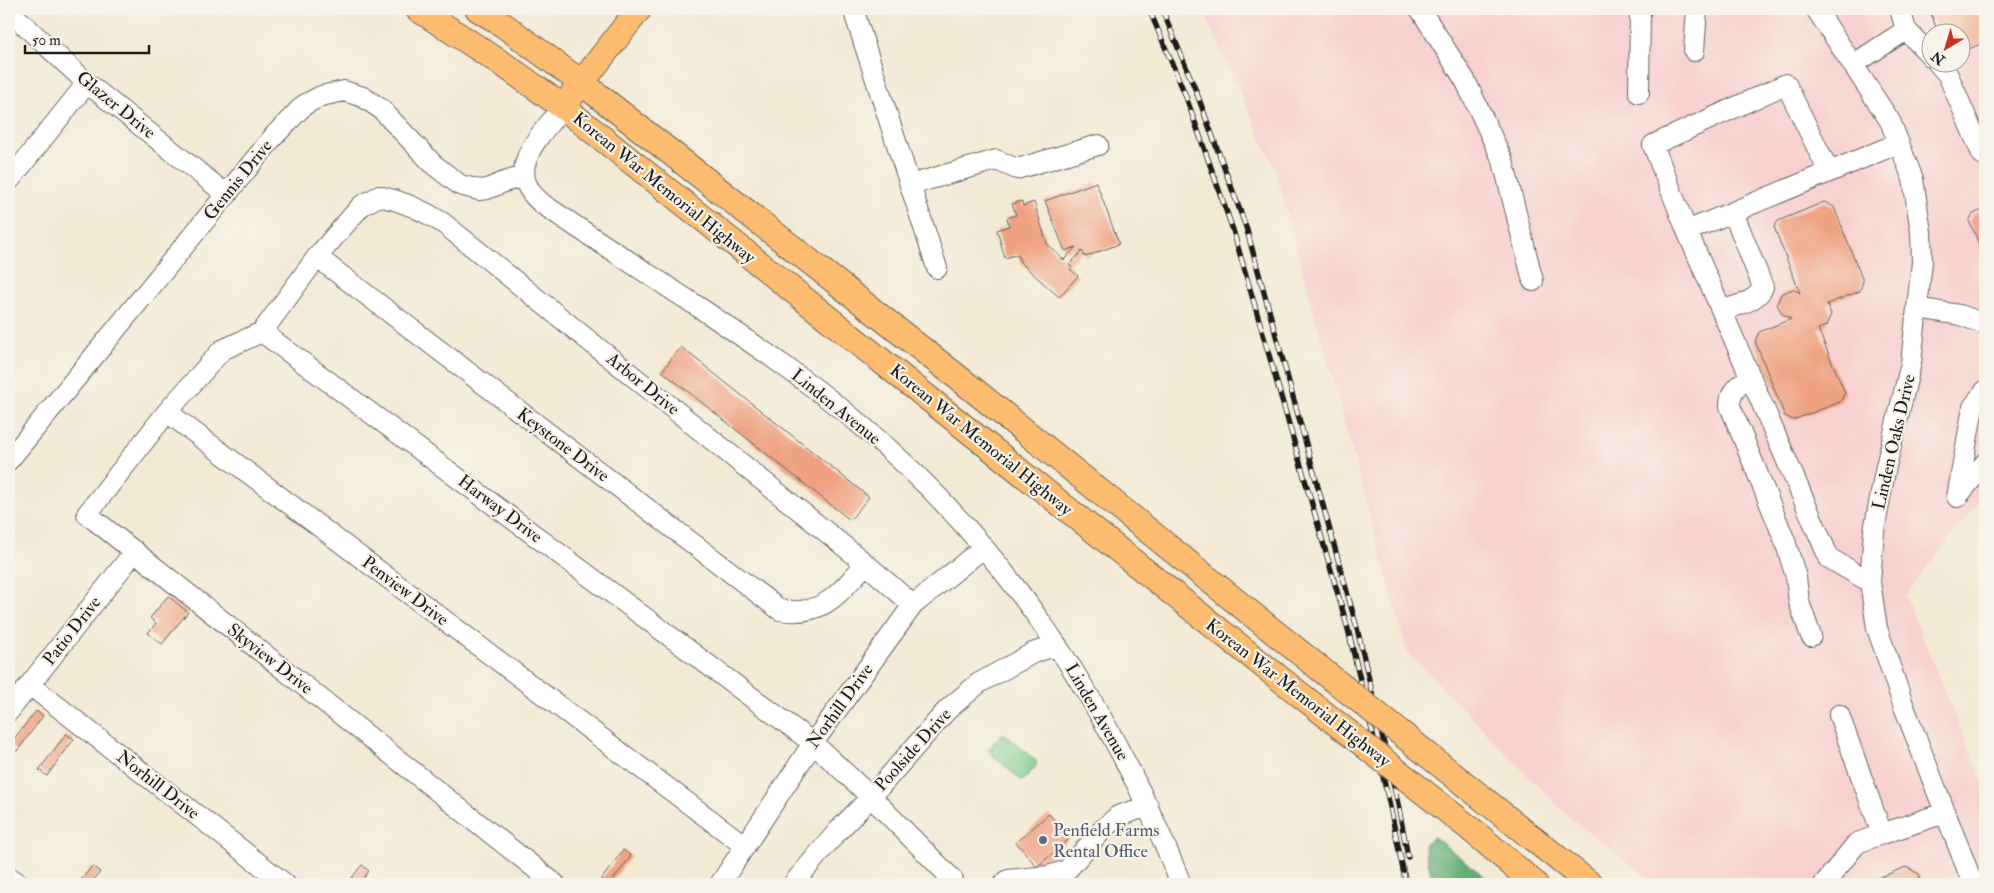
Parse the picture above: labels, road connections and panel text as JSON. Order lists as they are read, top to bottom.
{
  "streets": {
    "main road": ["Korean War Memorial Highway"],
    "street": [
      "Glazer Drive",
      "Gennis Drive",
      "Arbor Drive",
      "Linden Avenue",
      "Linden Oaks Drive",
      "Keystone Drive",
      "Harway Drive",
      "Penview Drive",
      "Patio Drive",
      "Skyview Drive",
      "Norhill Drive",
      "Poolside Drive"
    ]
  },
  "crossings": [
    ["Glazer Drive", "Gennis Drive"],
    ["Gennis Drive", "Linden Avenue"],
    ["Arbor Drive", "Keystone Drive"],
    ["Arbor Drive", "Norhill Drive"],
    ["Linden Avenue", "Norhill Drive"],
    ["Linden Avenue", "Poolside Drive"],
    ["Harway Drive", "Norhill Drive"],
    ["Harway Drive", "Poolside Drive"],
    ["Penview Drive", "Skyview Drive"],
    ["Penview Drive", "Norhill Drive"],
    ["Patio Drive", "Skyview Drive"],
    ["Patio Drive", "Norhill Drive"]
  ],
  "places": ["Penfield Farms Rental Office"],
  "scale_bar": "50 m",
  "north": "bottom left"
}
